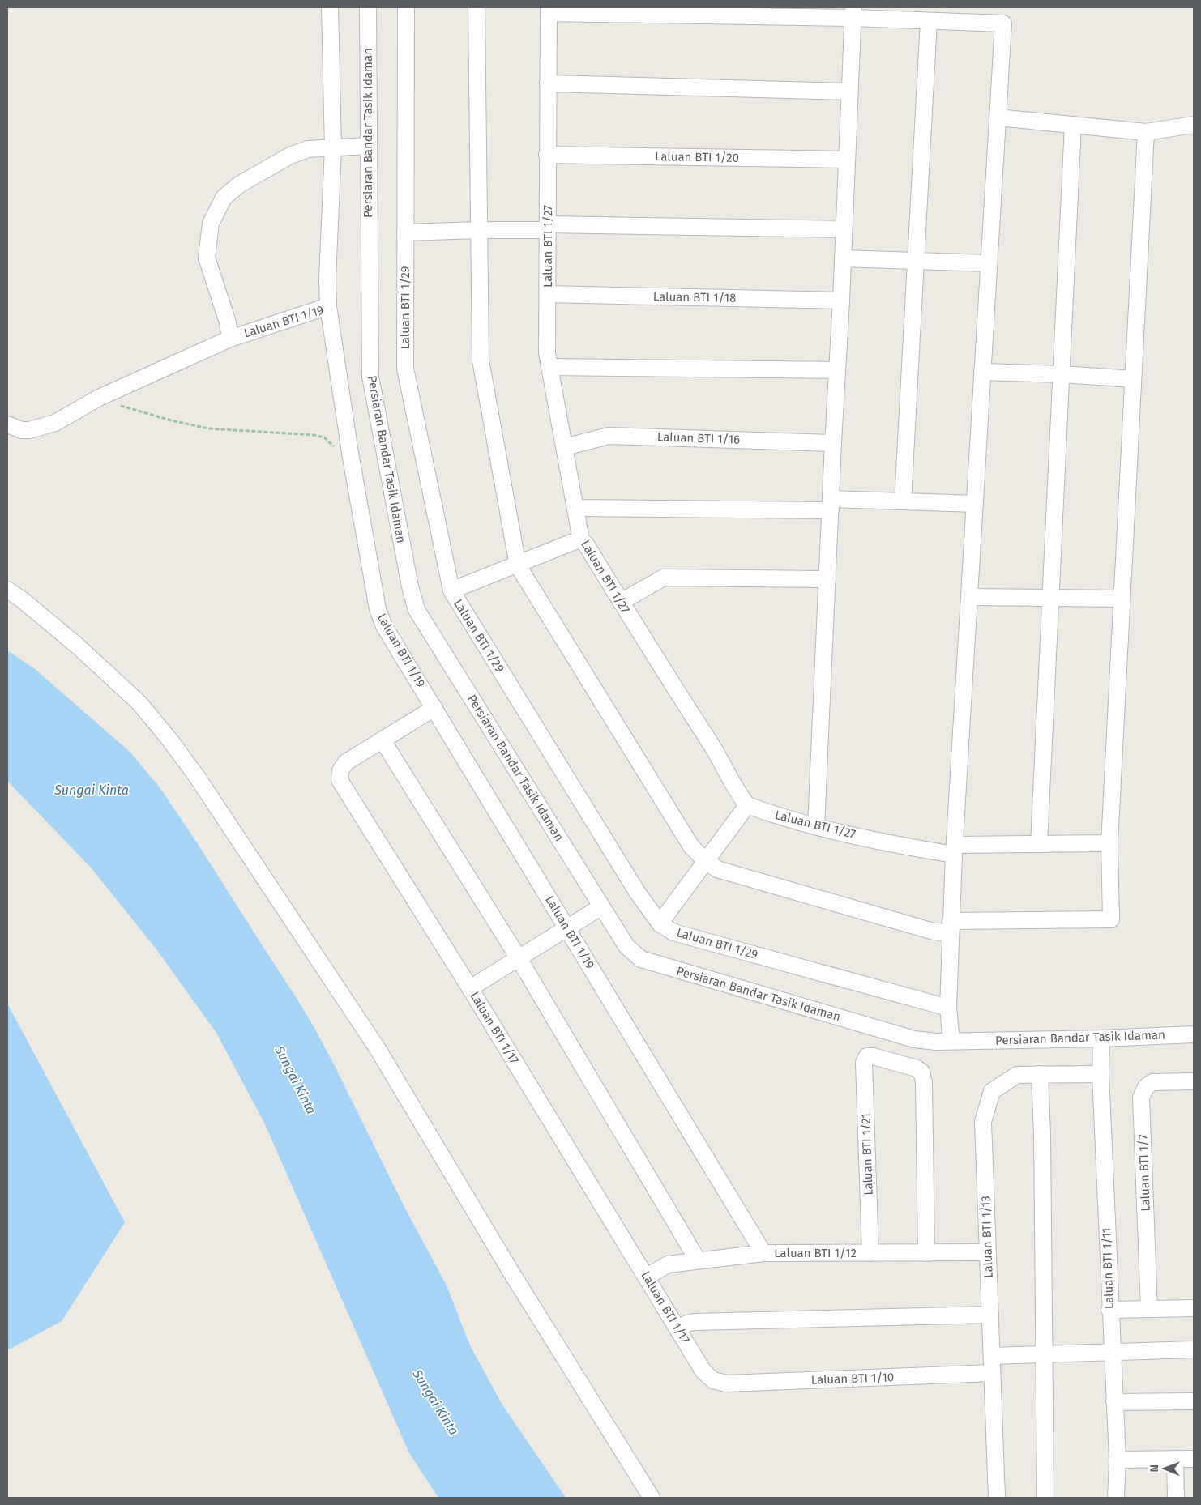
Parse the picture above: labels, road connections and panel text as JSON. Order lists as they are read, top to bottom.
{
  "streets": {
    "street": [
      "Persiaran Bandar Tasik Idaman",
      "Laluan BTI 1/20",
      "Laluan BTI 1/27",
      "Laluan BTI 1/18",
      "Laluan BTI 1/29",
      "Laluan BTI 1/19",
      "Laluan BTI 1/16",
      "Laluan BTI 1/17",
      "Laluan BTI 1/21",
      "Laluan BTI 1/7",
      "Laluan BTI 1/13",
      "Laluan BTI 1/12",
      "Laluan BTI 1/11",
      "Laluan BTI 1/10"
    ]
  },
  "crossings": [
    ["Persiaran Bandar Tasik Idaman", "Laluan BTI 1/11"],
    ["Laluan BTI 1/20", "Laluan BTI 1/27"],
    ["Laluan BTI 1/27", "Laluan BTI 1/18"],
    ["Laluan BTI 1/27", "Laluan BTI 1/16"],
    ["Laluan BTI 1/19", "Laluan BTI 1/17"],
    ["Laluan BTI 1/19", "Laluan BTI 1/12"],
    ["Laluan BTI 1/17", "Laluan BTI 1/12"],
    ["Laluan BTI 1/17", "Laluan BTI 1/10"],
    ["Laluan BTI 1/21", "Laluan BTI 1/12"],
    ["Laluan BTI 1/13", "Laluan BTI 1/12"],
    ["Laluan BTI 1/13", "Laluan BTI 1/11"],
    ["Laluan BTI 1/13", "Laluan BTI 1/10"]
  ],
  "water": ["Sungai Kinta"],
  "north": "left"
}
